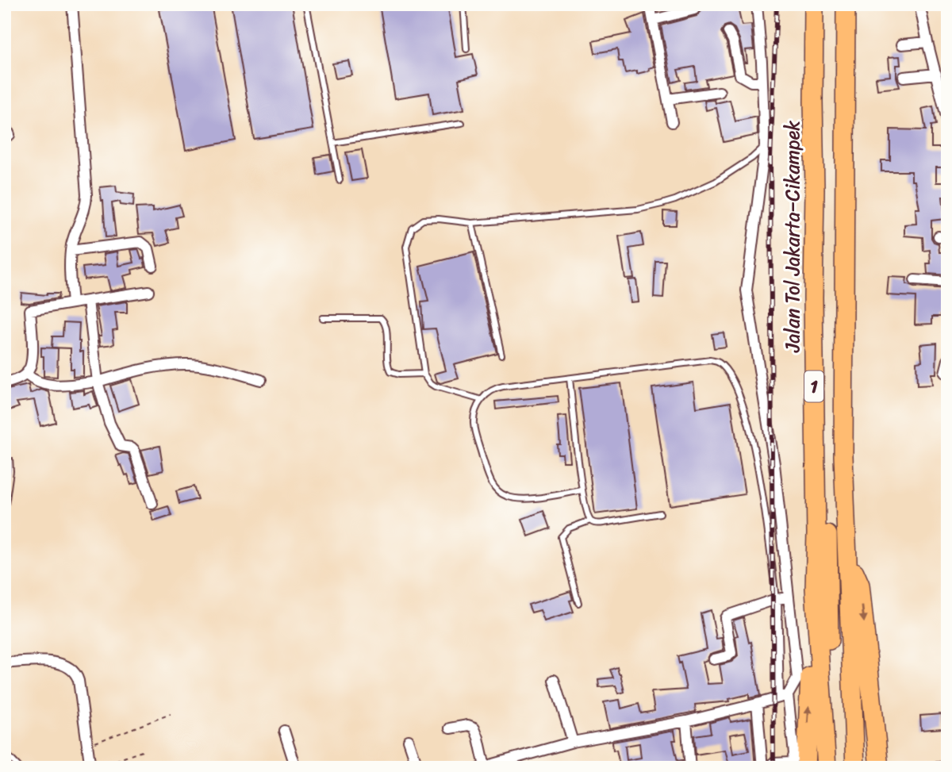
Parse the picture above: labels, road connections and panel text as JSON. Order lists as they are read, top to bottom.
{
  "streets": {
    "highway": ["Jalan Tol Jakarta–Cikampek", "1"]
  }
}
